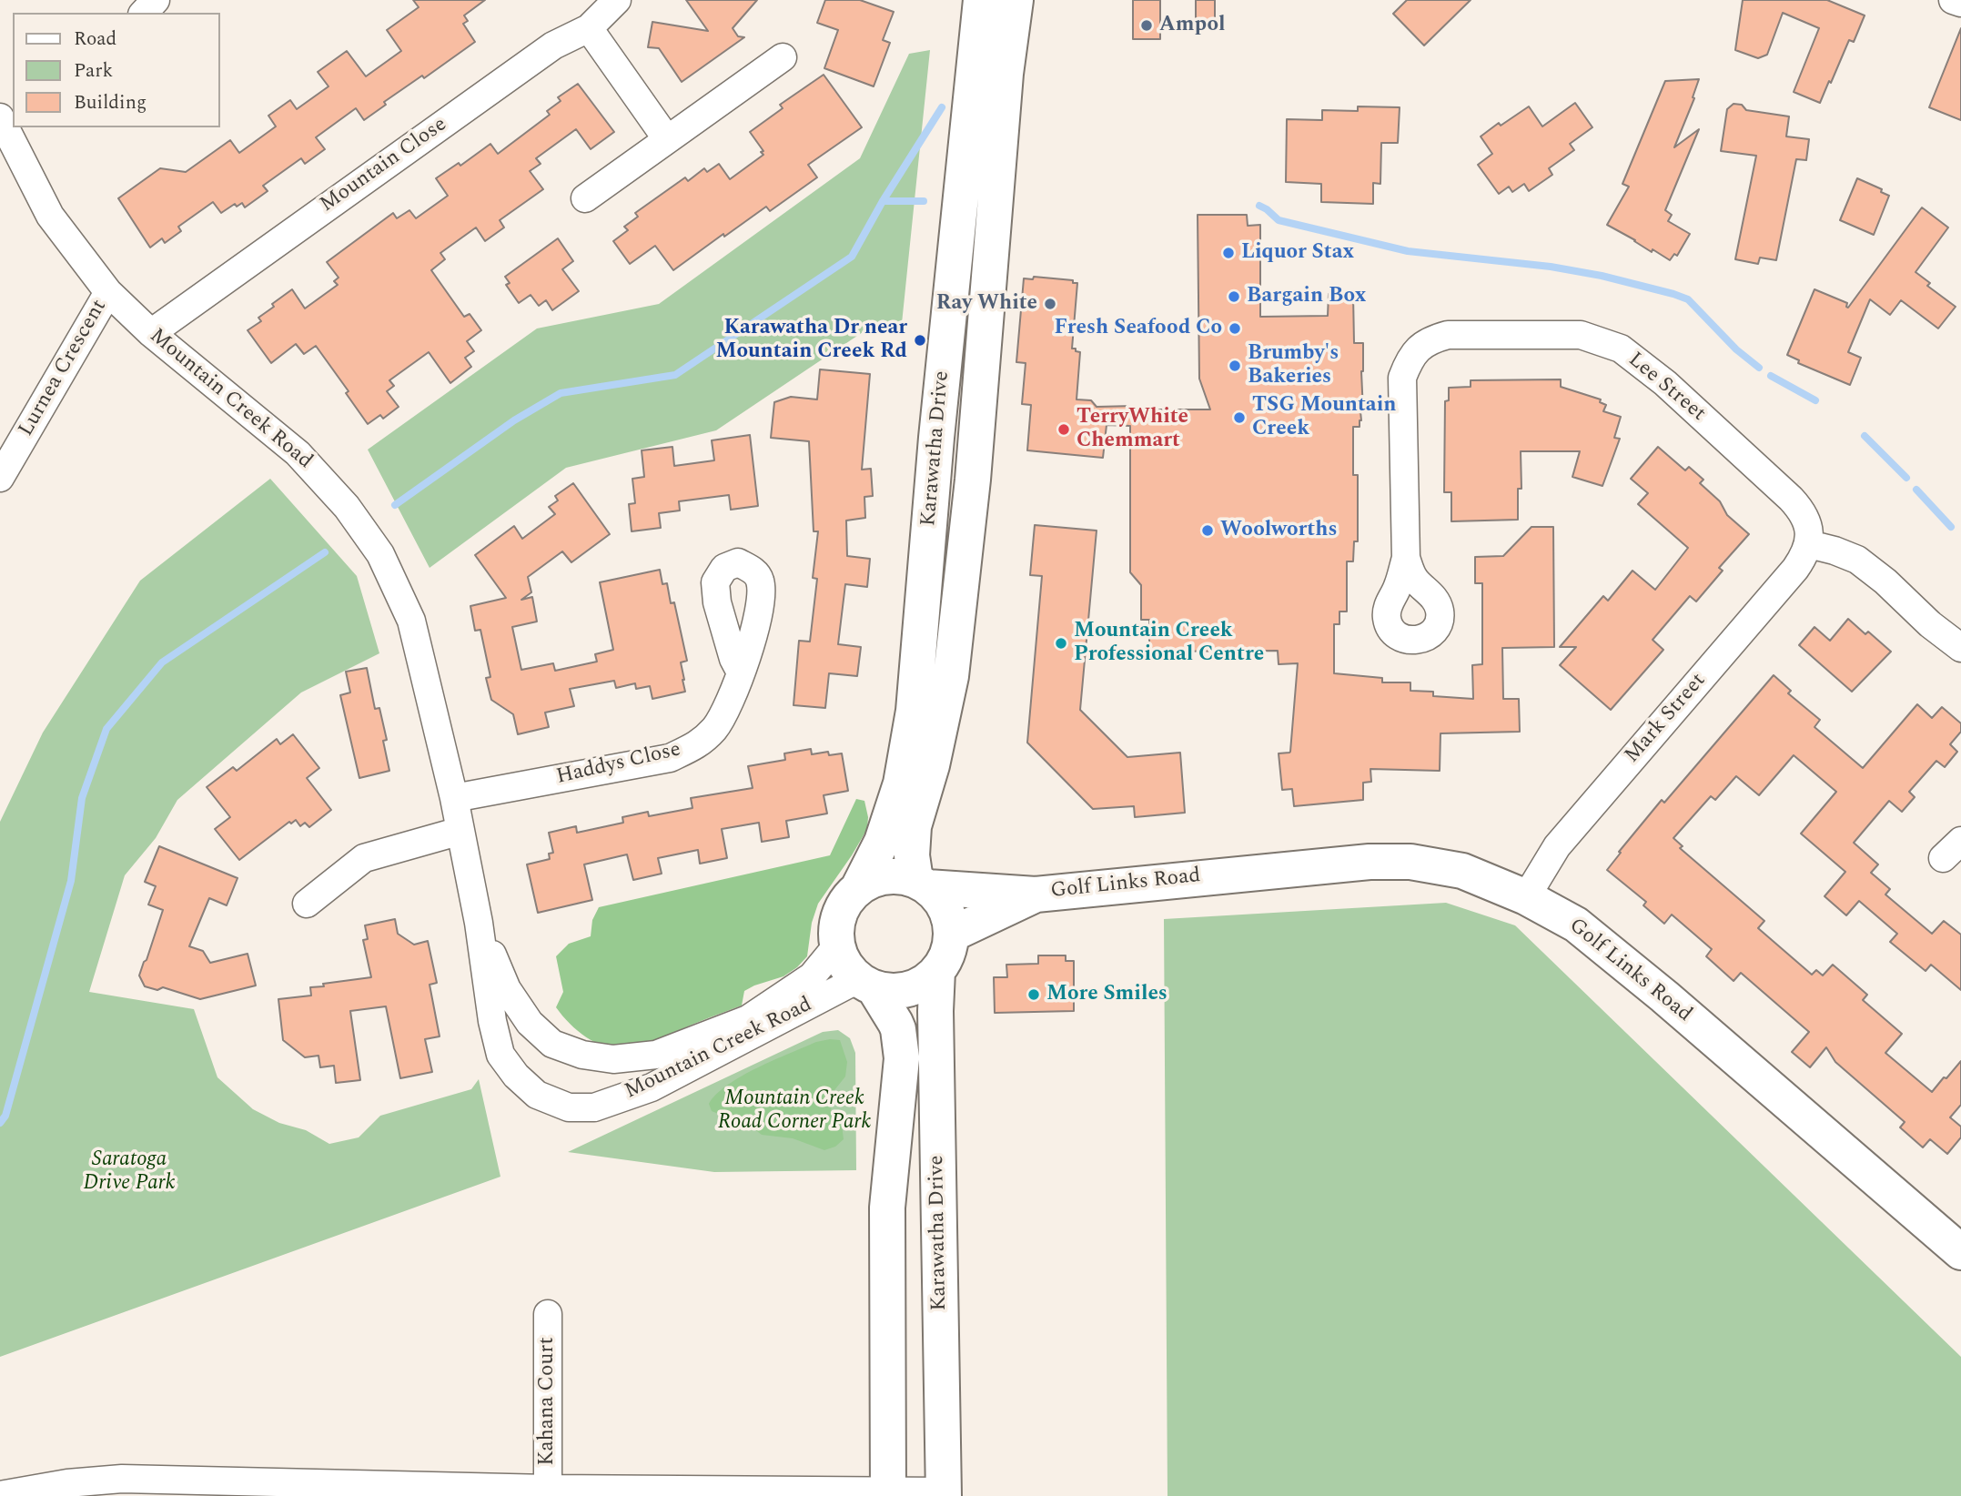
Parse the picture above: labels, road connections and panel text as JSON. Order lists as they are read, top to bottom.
{
  "streets": {
    "main road": ["Karawatha Drive", "Golf Links Road"],
    "street": [
      "Mountain Close",
      "Lurnea Crescent",
      "Lee Street",
      "Mountain Creek Road",
      "Mark Street",
      "Haddys Close",
      "Kahana Court"
    ]
  },
  "crossings": [
    ["Mountain Close", "Mountain Creek Road"],
    ["Lurnea Crescent", "Mountain Creek Road"],
    ["Lee Street", "Mark Street"],
    ["Mountain Creek Road", "Karawatha Drive"],
    ["Mountain Creek Road", "Haddys Close"],
    ["Mountain Creek Road", "Golf Links Road"],
    ["Karawatha Drive", "Golf Links Road"],
    ["Mark Street", "Golf Links Road"]
  ],
  "parks": ["Mountain Creek Road Corner Park", "Saratoga Drive Park"],
  "places": [
    "Ampol",
    "Liquor Stax",
    "Bargain Box",
    "Ray White",
    "Fresh Seafood Co",
    "Karawatha Dr near Mountain Creek Rd",
    "Brumby's Bakeries",
    "TSG Mountain Creek",
    "TerryWhite Chemmart",
    "Woolworths",
    "Mountain Creek Professional Centre",
    "More Smiles"
  ],
  "legend": ["Road", "Park", "Building"]
}
